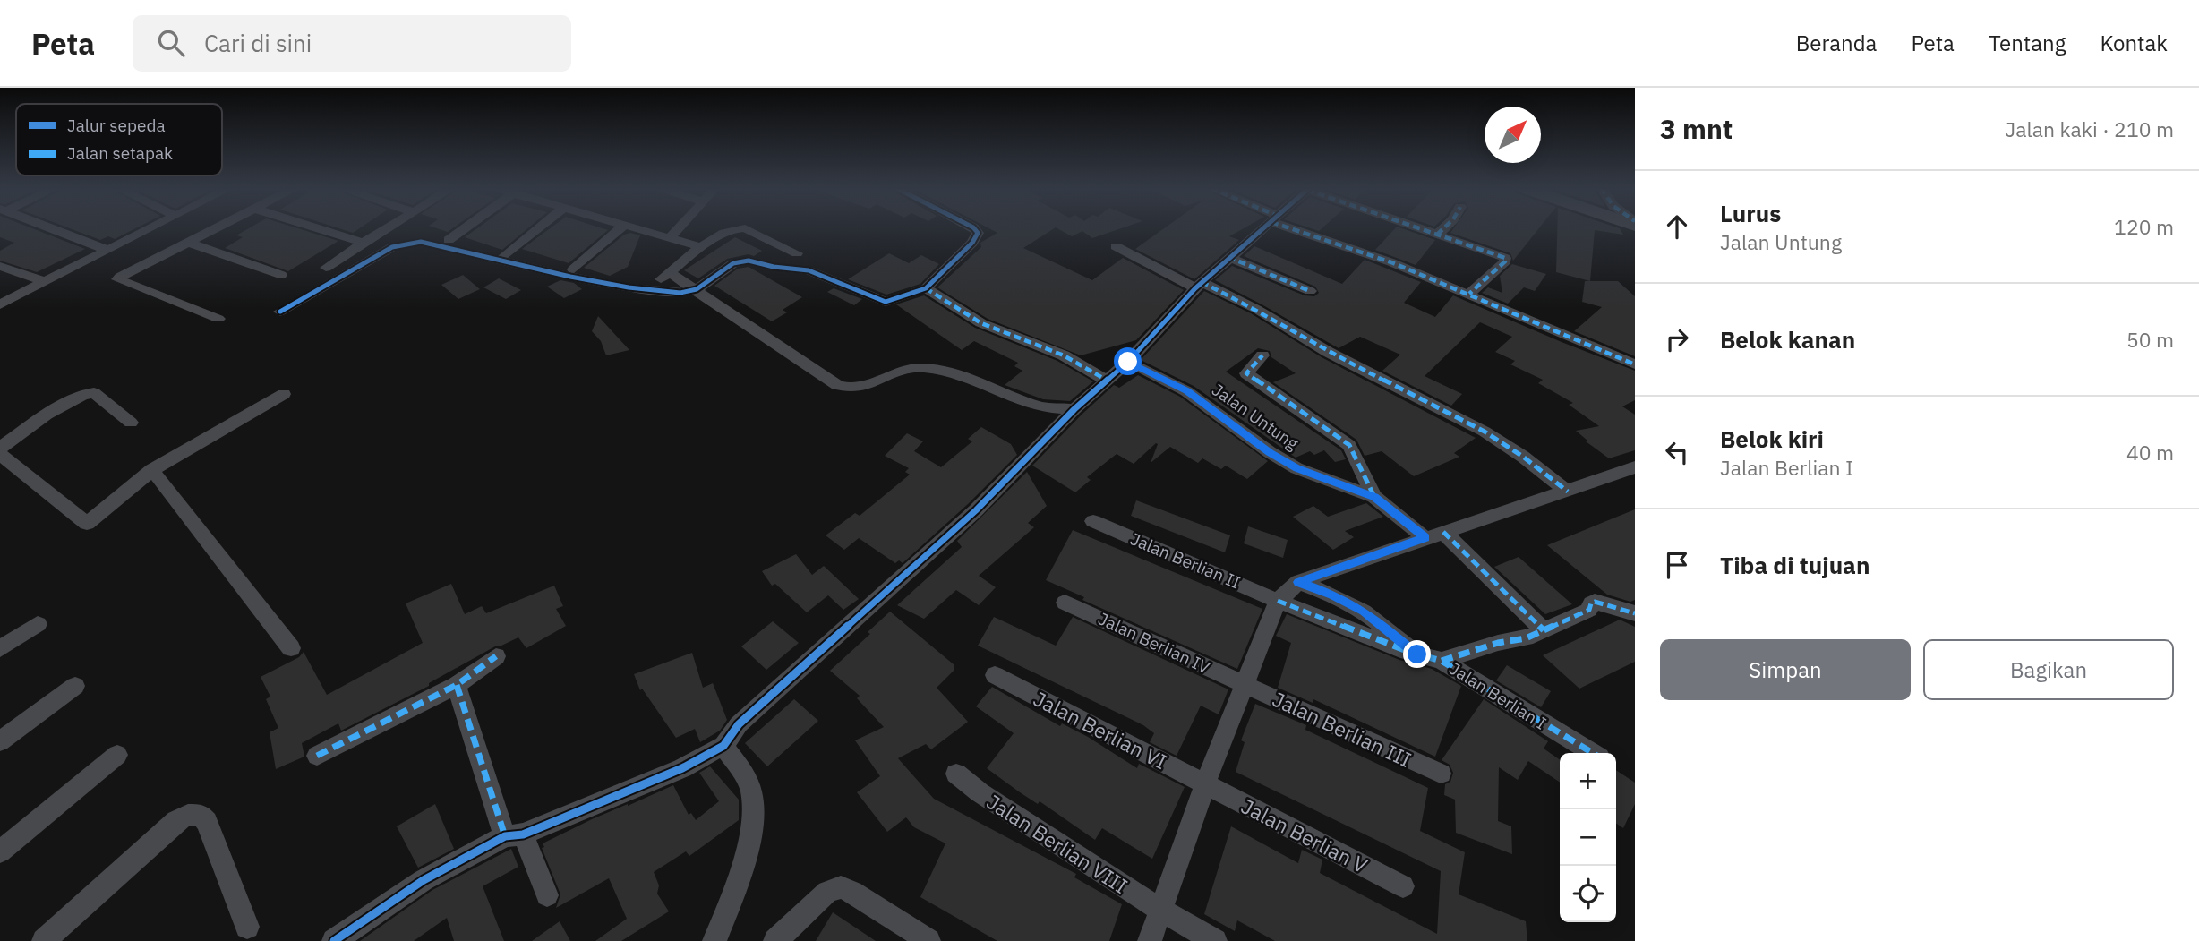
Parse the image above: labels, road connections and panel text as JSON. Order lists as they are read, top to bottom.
{
  "streets": {
    "street": [
      "Jalan Untung",
      "Jalan Berlian II",
      "Jalan Berlian IV",
      "Jalan Berlian I",
      "Jalan Berlian III",
      "Jalan Berlian VI",
      "Jalan Berlian V",
      "Jalan Berlian VIII"
    ]
  },
  "crossings": [
    ["Jalan Berlian II", "Jalan Berlian I"],
    ["Jalan Berlian IV", "Jalan Berlian III"],
    ["Jalan Berlian VI", "Jalan Berlian V"]
  ],
  "legend": ["Jalur sepeda", "Jalan setapak"],
  "north": "top right",
  "page": {
    "header": "Peta",
    "search": "Cari di sini",
    "nav": [
      "Beranda",
      "Peta",
      "Tentang",
      "Kontak"
    ],
    "heading": ["3 mnt", "Jalan kaki · 210 m"],
    "list": [
      ["Lurus", "Jalan Untung", "120 m"],
      ["Belok kanan", "50 m"],
      ["Belok kiri", "Jalan Berlian I", "40 m"],
      "Tiba di tujuan"
    ],
    "buttons": ["Simpan", "Bagikan"],
    "map_buttons": ["+", "−"]
  }
}
